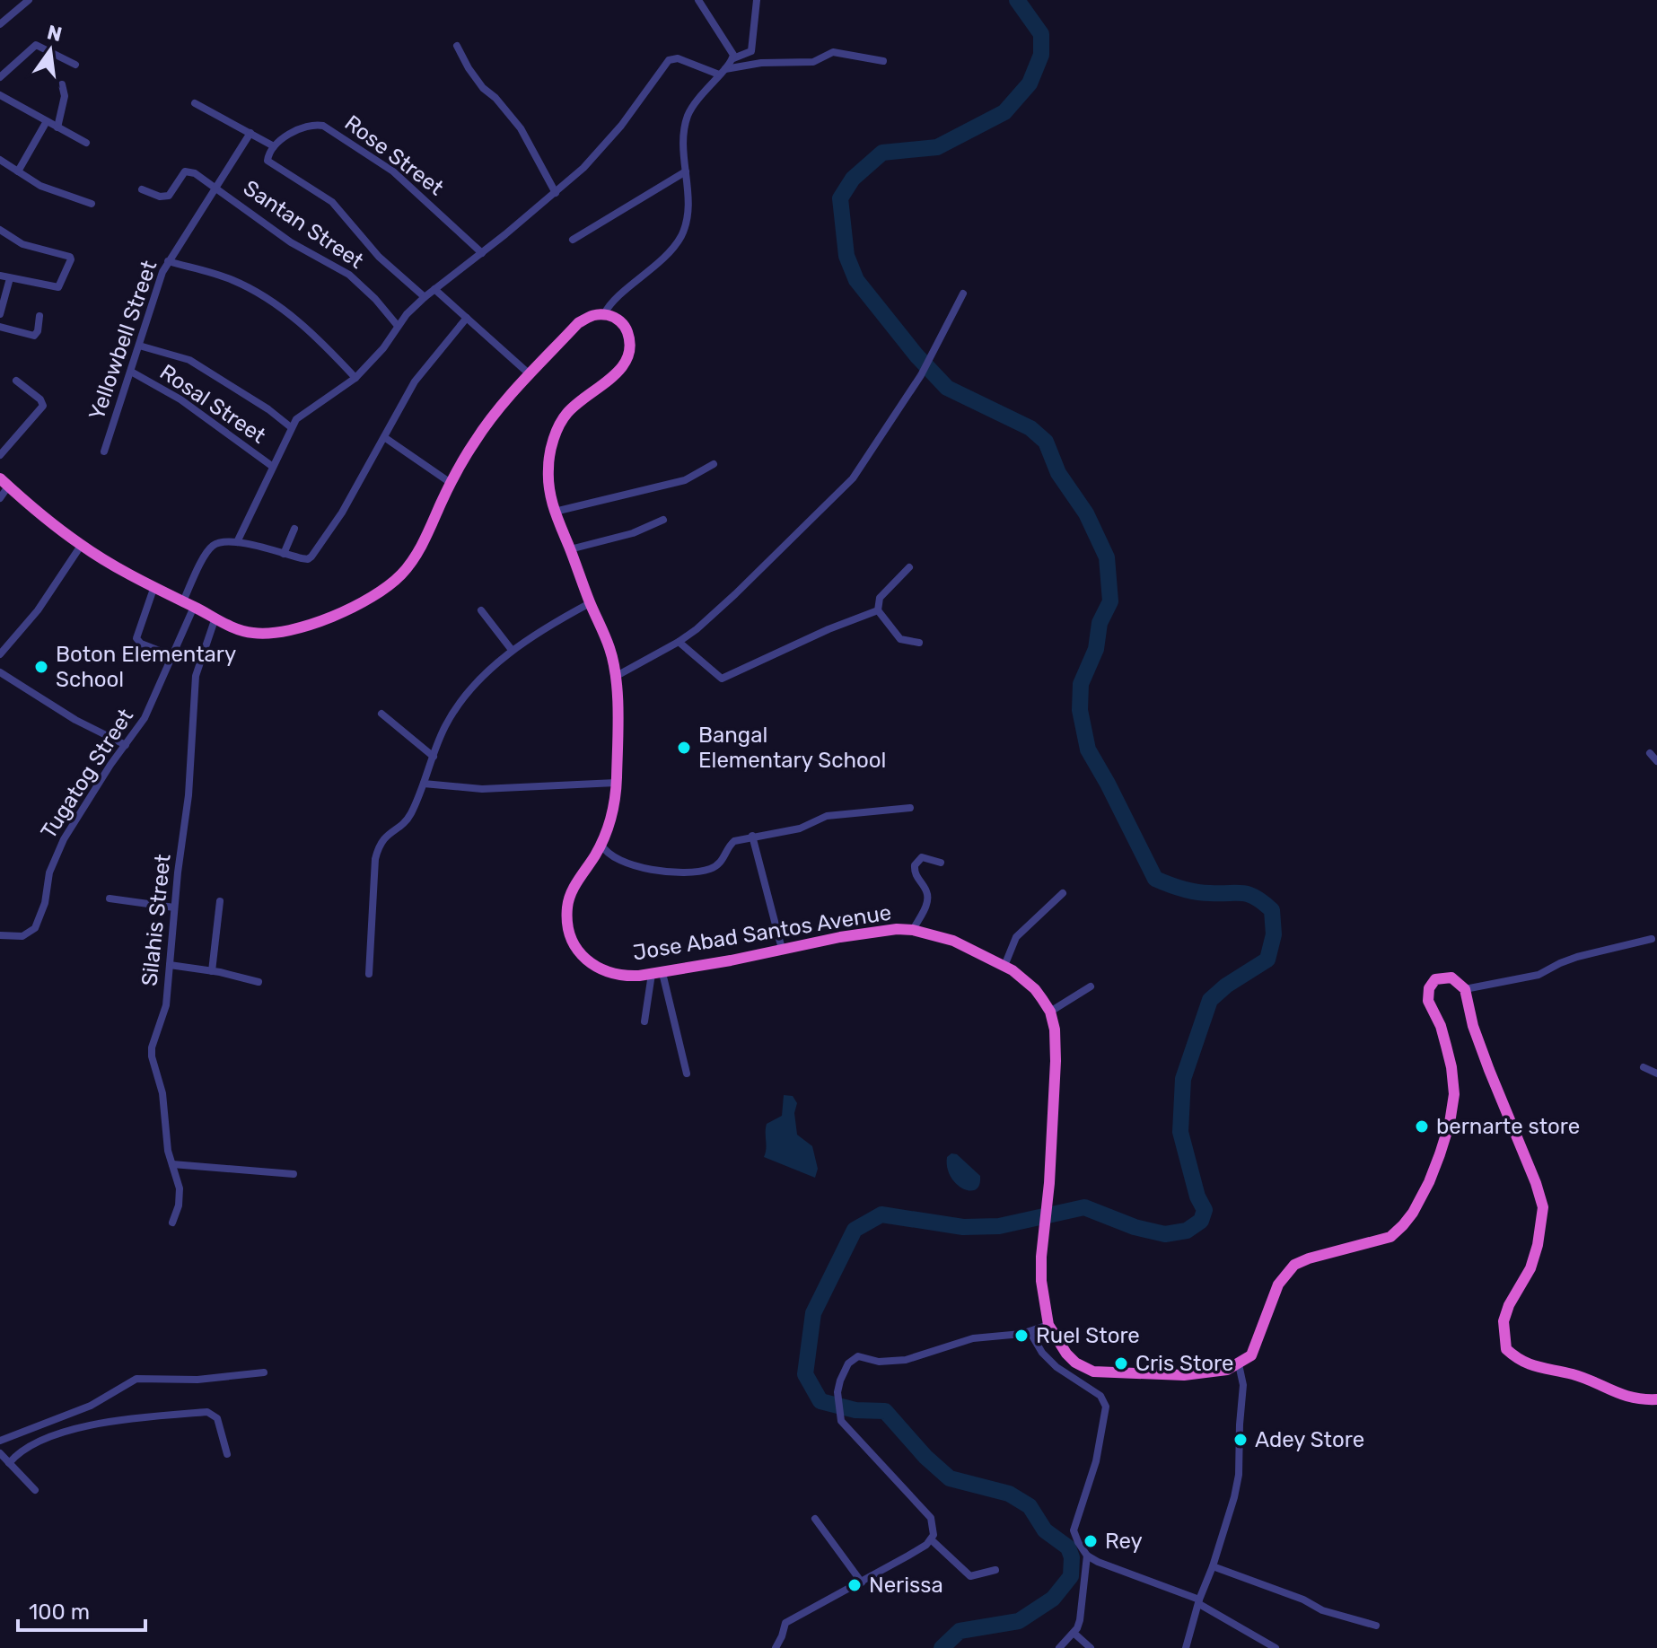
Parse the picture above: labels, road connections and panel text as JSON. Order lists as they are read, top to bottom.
{
  "streets": {
    "highway": ["Jose Abad Santos Avenue"],
    "street": [
      "Rose Street",
      "Santan Street",
      "Yellowbell Street",
      "Rosal Street",
      "Tugatog Street",
      "Silahis Street"
    ]
  },
  "crossings": [
    ["Santan Street", "Yellowbell Street"],
    ["Yellowbell Street", "Rosal Street"]
  ],
  "places": [
    "Boton Elementary School",
    "Bangal Elementary School",
    "bernarte store",
    "Ruel Store",
    "Cris Store",
    "Adey Store",
    "Rey",
    "Nerissa"
  ],
  "scale_bar": "100 m",
  "north": "top"
}
